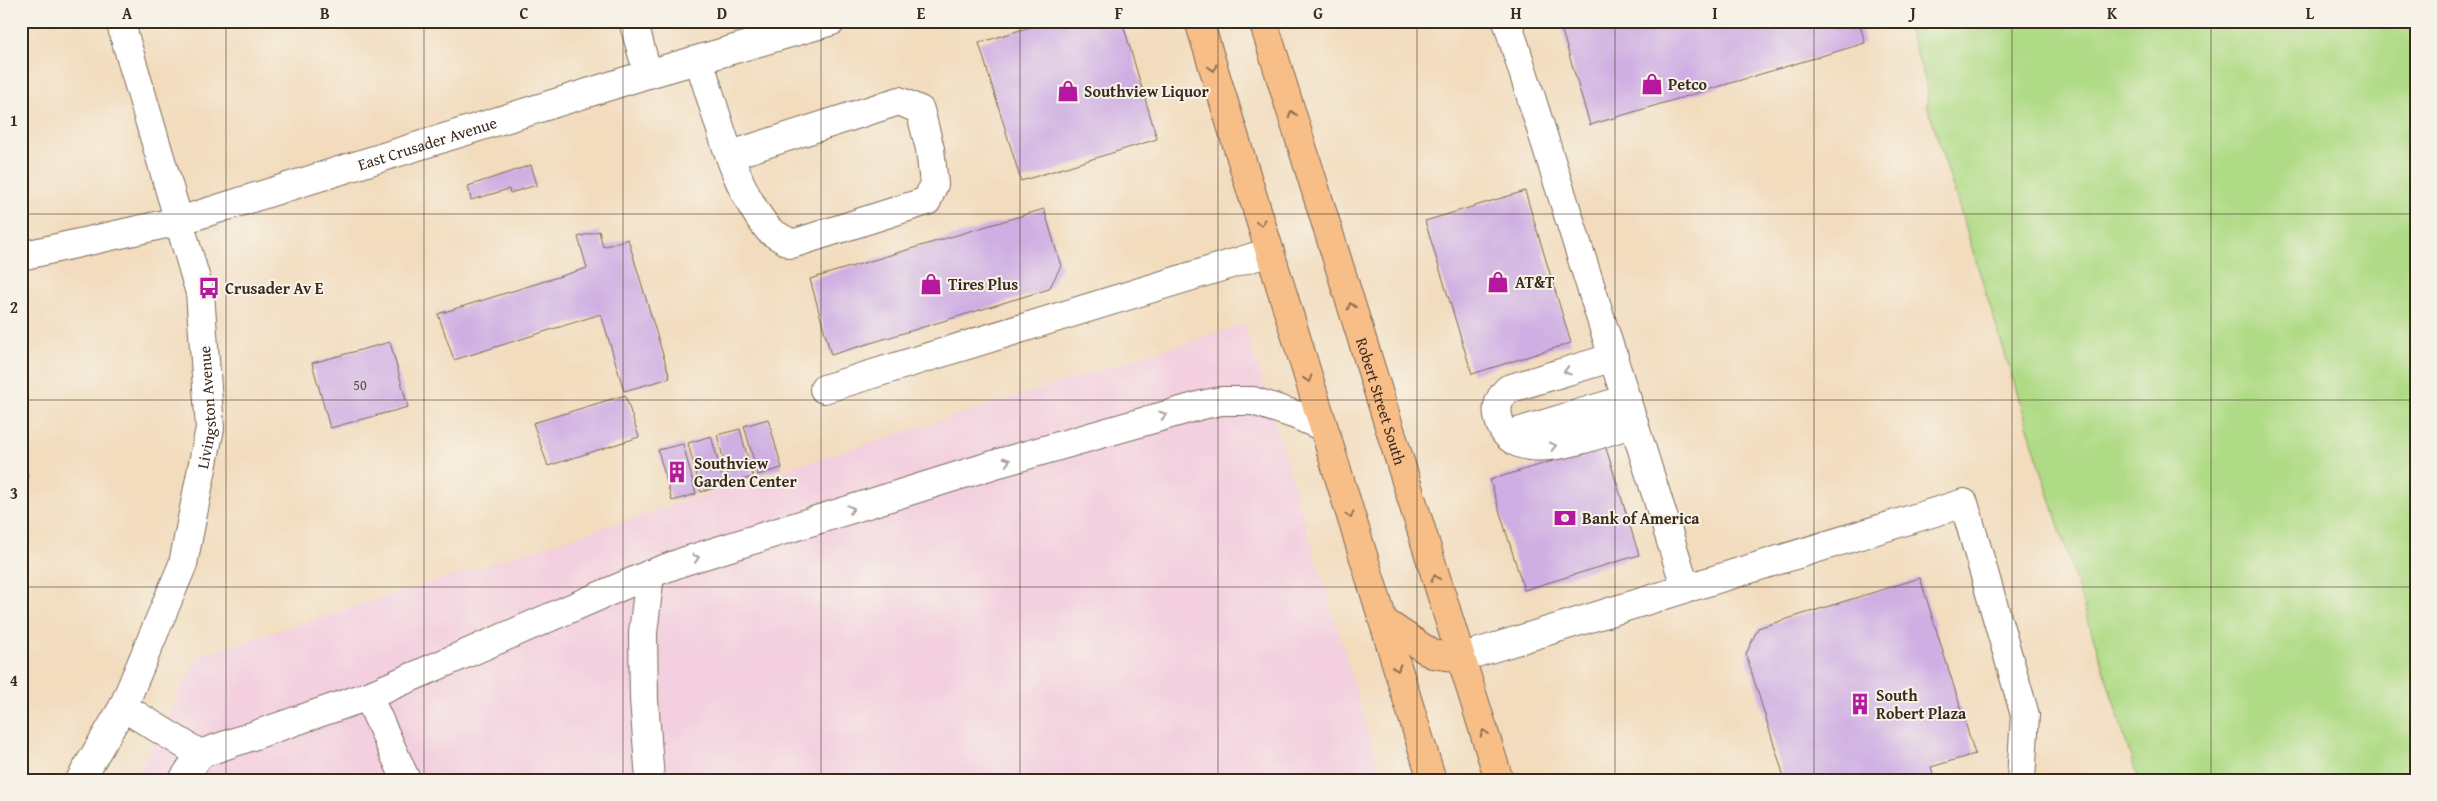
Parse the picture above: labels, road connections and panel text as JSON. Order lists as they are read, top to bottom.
{
  "streets": {
    "main road": ["Robert Street South"],
    "street": ["East Crusader Avenue", "Livingston Avenue"]
  },
  "crossings": [
    ["East Crusader Avenue", "Livingston Avenue"]
  ],
  "places": {
    "shop": [
      "Petco",
      "Southview Liquor",
      "AT&T",
      "Tires Plus"
    ],
    "bus stop": ["Crusader Av E"],
    "building": ["Southview Garden Center", "South Robert Plaza"],
    "bank": ["Bank of America"]
  },
  "house_numbers": ["50"],
  "grid": {
    "columns": [
      "A",
      "B",
      "C",
      "D",
      "E",
      "F",
      "G",
      "H",
      "I",
      "J",
      "K",
      "L"
    ],
    "rows": [
      "1",
      "2",
      "3",
      "4"
    ]
  }
}
